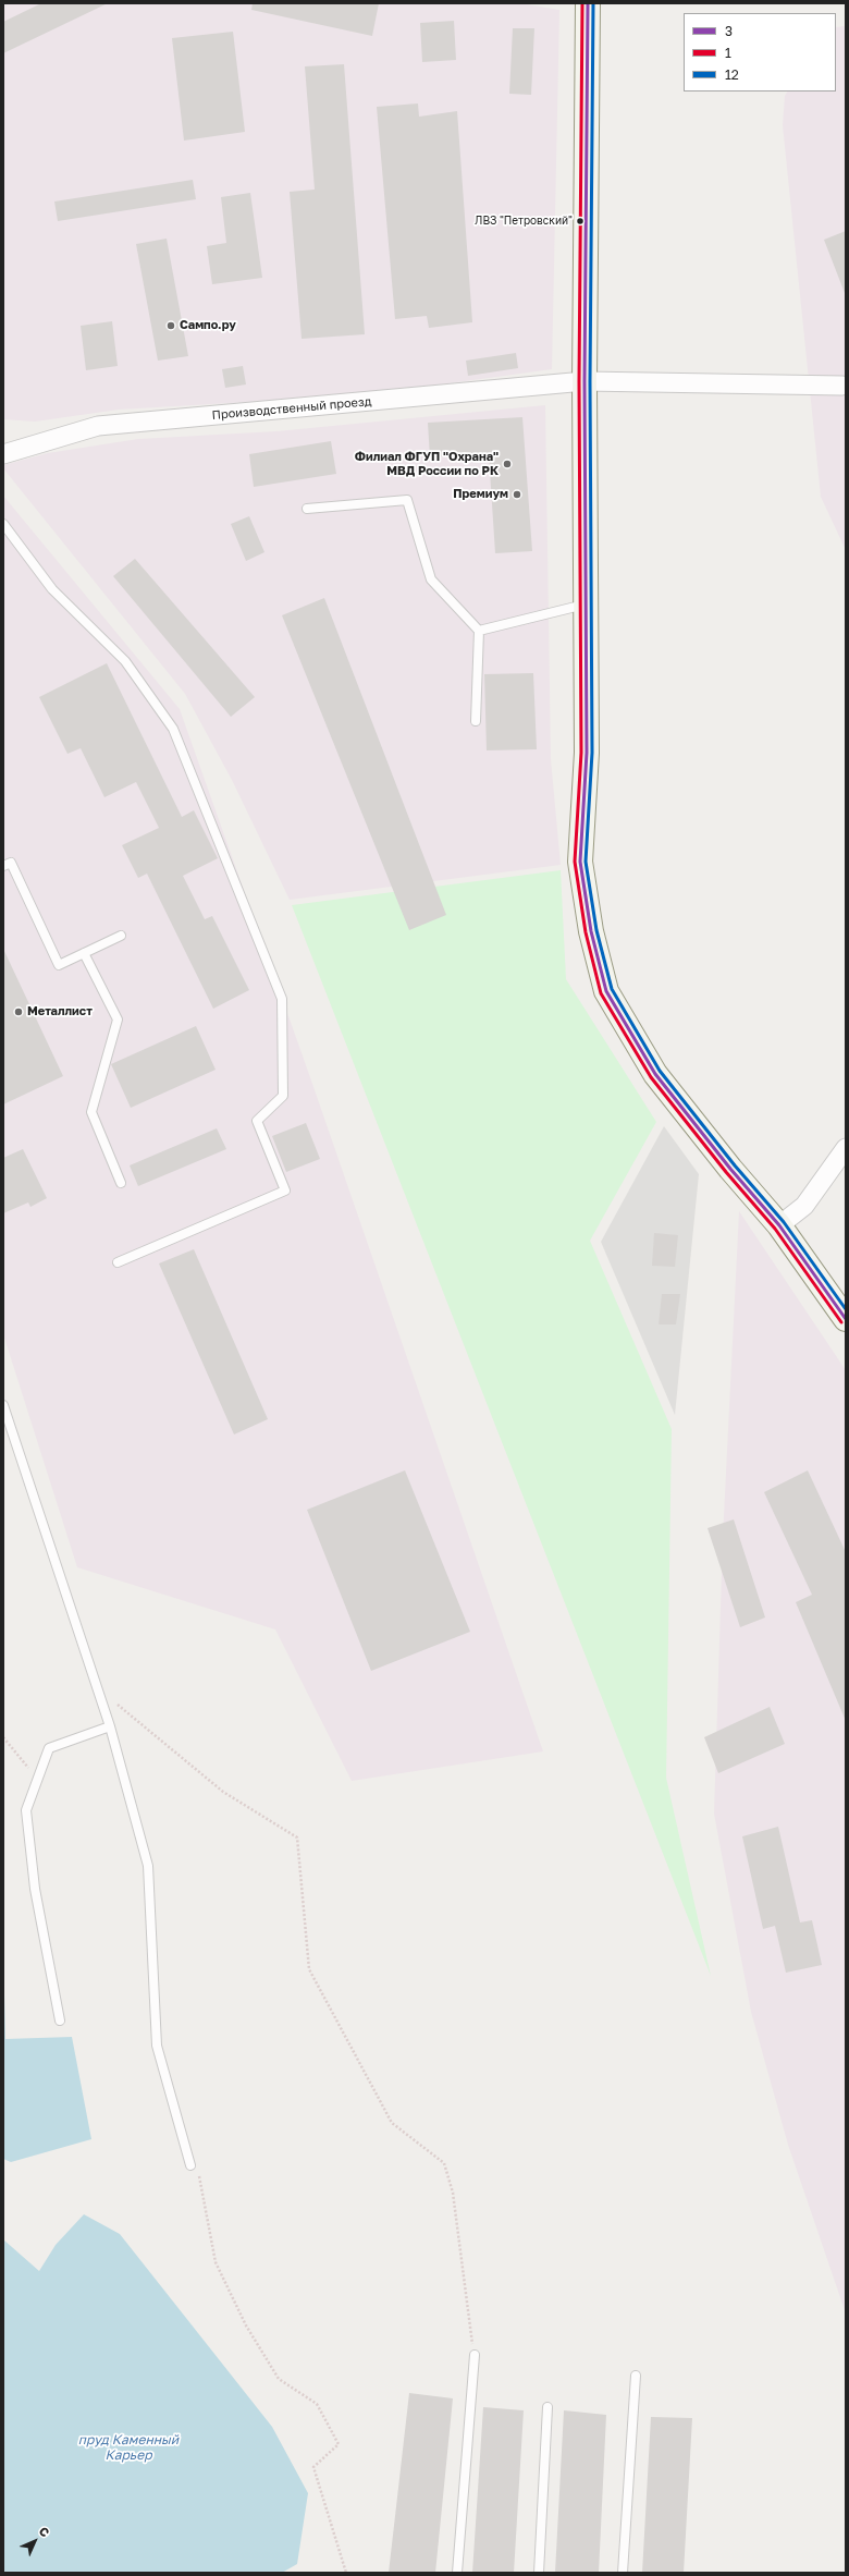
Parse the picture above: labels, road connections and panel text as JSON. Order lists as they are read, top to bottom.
{
  "streets": {
    "street": ["Производственный проезд"]
  },
  "water": ["пруд Каменный Карьер"],
  "places": [
    "ЛВЗ \"Петровский\"",
    "Сампо.ру",
    "Филиал ФГУП \"Охрана\" МВД России по РК",
    "Премиум",
    "Металлист"
  ],
  "lines": ["transit line 3", "transit line 1", "transit line 12"],
  "legend": ["3", "1", "12"],
  "north": "top right"
}
